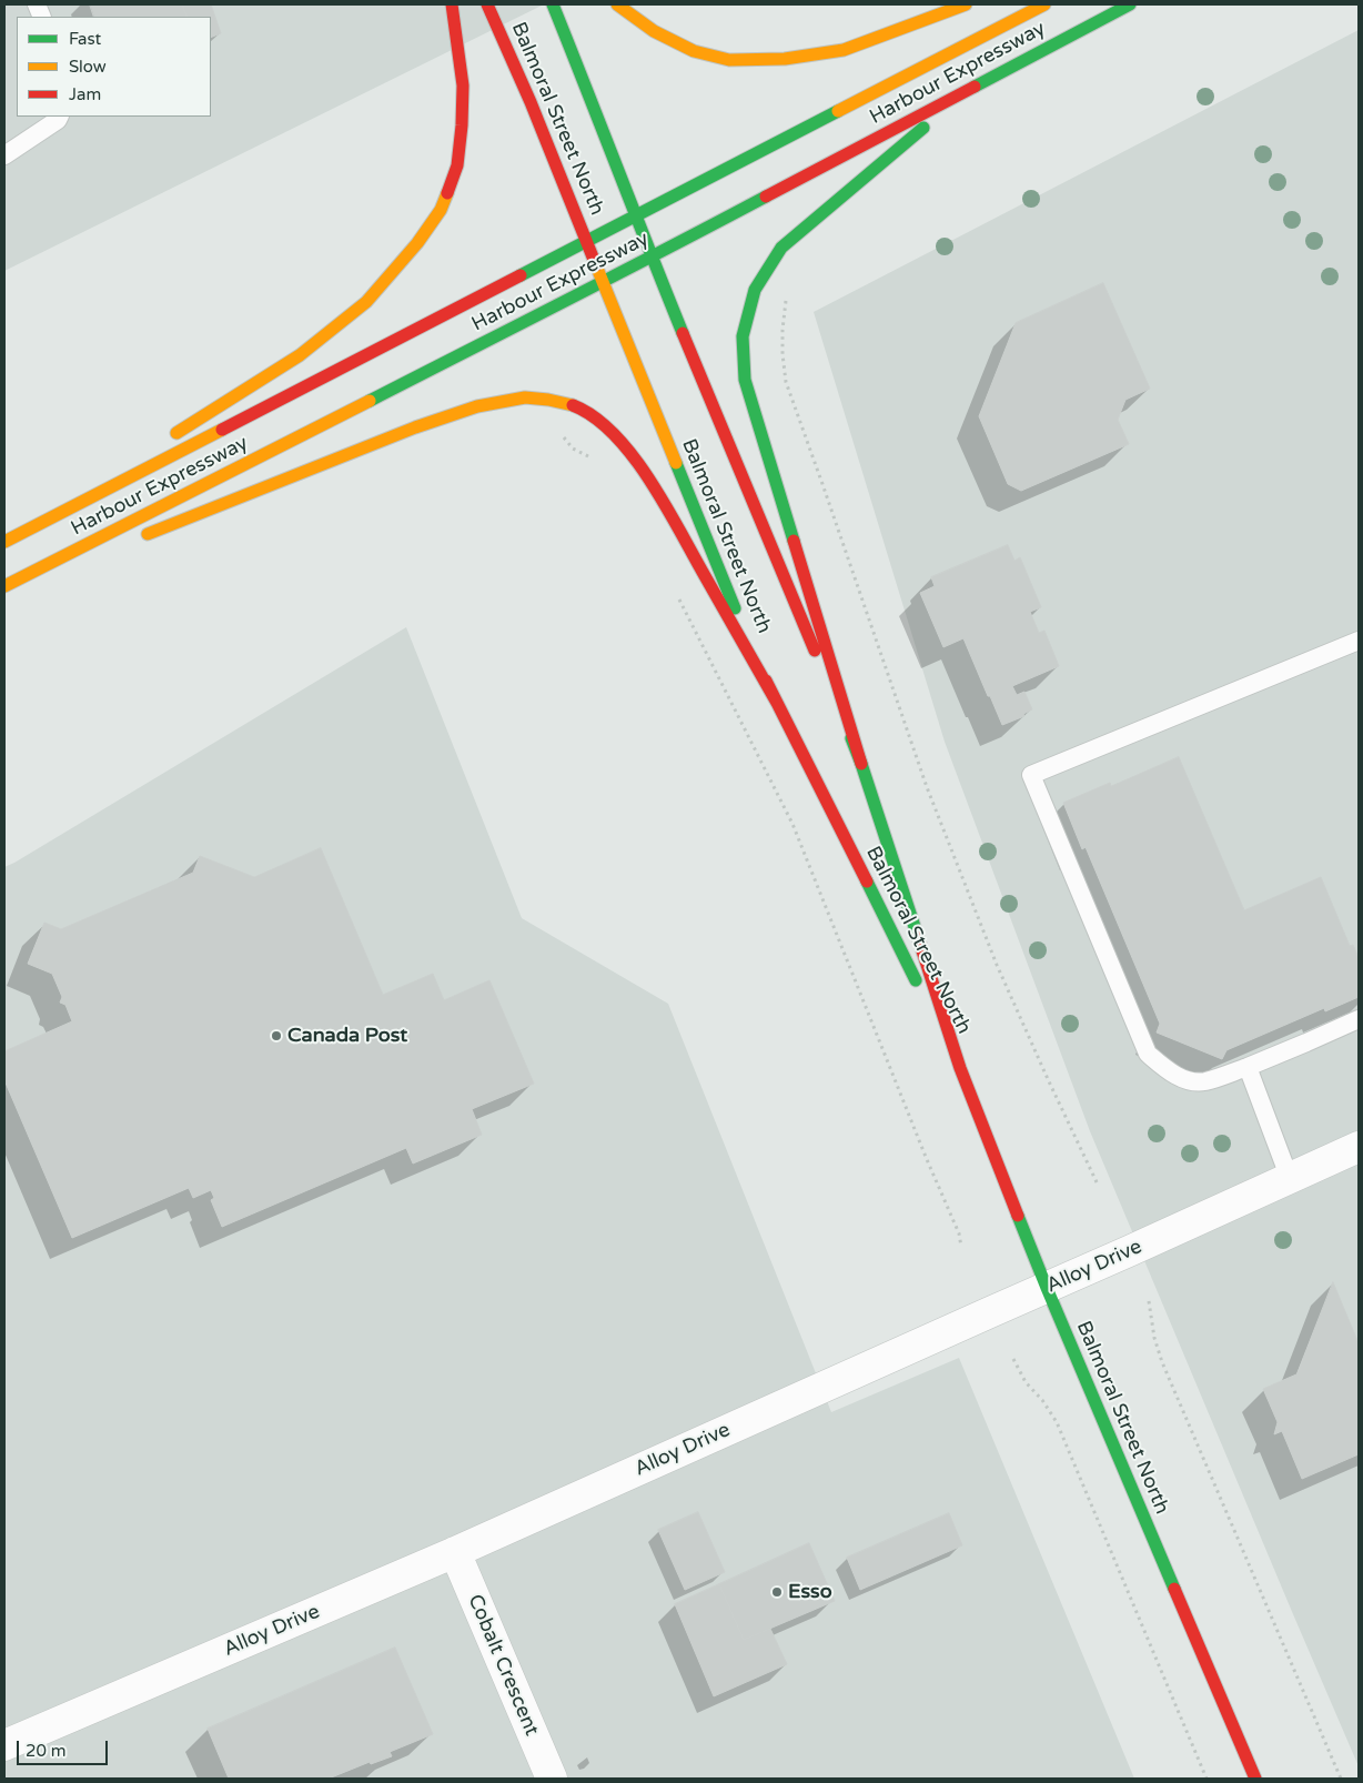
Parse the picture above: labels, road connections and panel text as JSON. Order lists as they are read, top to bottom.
{
  "streets": {
    "main road": ["Harbour Expressway", "Balmoral Street North"],
    "street": ["Alloy Drive", "Cobalt Crescent"]
  },
  "crossings": [
    ["Harbour Expressway", "Balmoral Street North"],
    ["Balmoral Street North", "Alloy Drive"],
    ["Alloy Drive", "Cobalt Crescent"]
  ],
  "places": ["Canada Post", "Esso"],
  "legend": ["Fast", "Slow", "Jam"],
  "scale_bar": "20 m"
}
